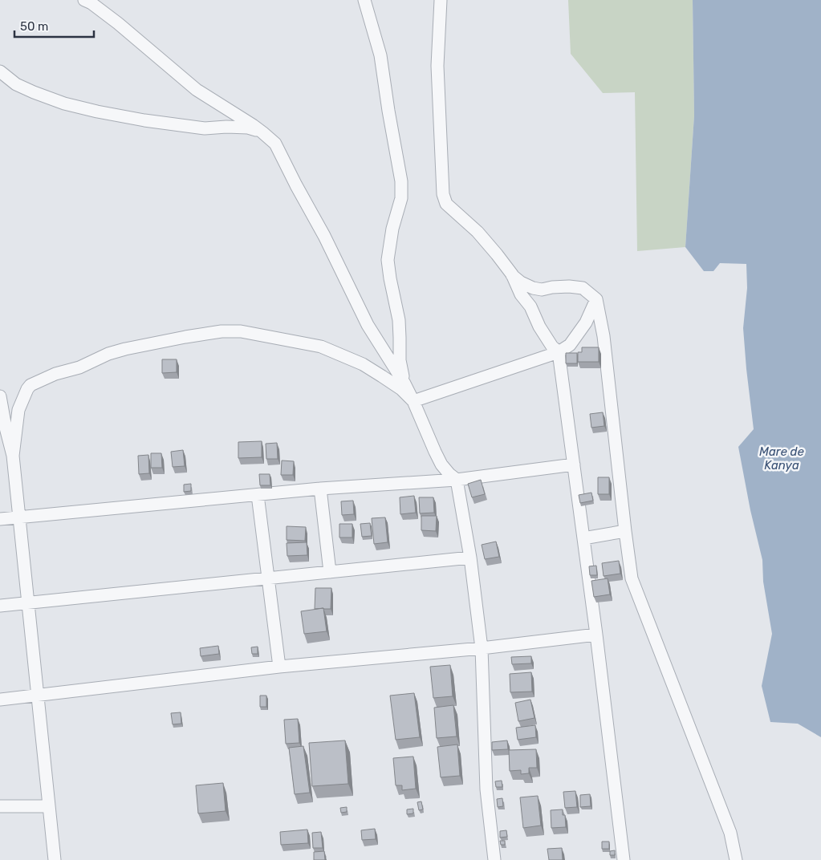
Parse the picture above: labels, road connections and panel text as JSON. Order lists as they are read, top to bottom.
{
  "water": ["Mare de Kanya"],
  "scale_bar": "50 m"
}
